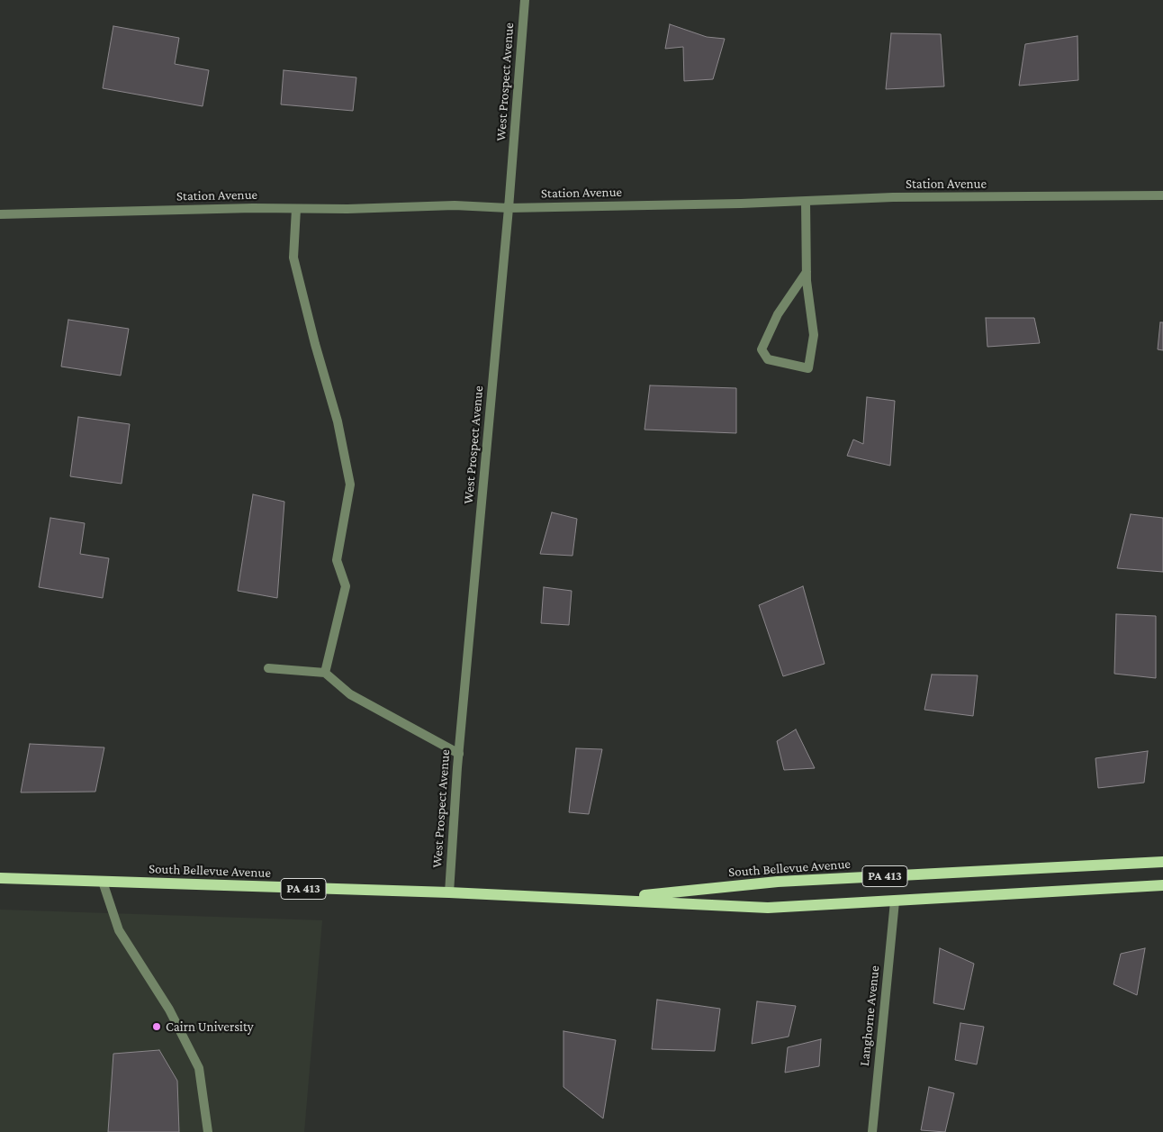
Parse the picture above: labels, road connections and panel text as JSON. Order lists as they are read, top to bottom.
{
  "streets": {
    "main road": ["South Bellevue Avenue", "PA 413"],
    "street": ["West Prospect Avenue", "Station Avenue", "Langhorne Avenue"]
  },
  "crossings": [
    ["West Prospect Avenue", "Station Avenue"],
    ["West Prospect Avenue", "South Bellevue Avenue"],
    ["South Bellevue Avenue", "Langhorne Avenue"]
  ],
  "places": ["Cairn University"]
}
